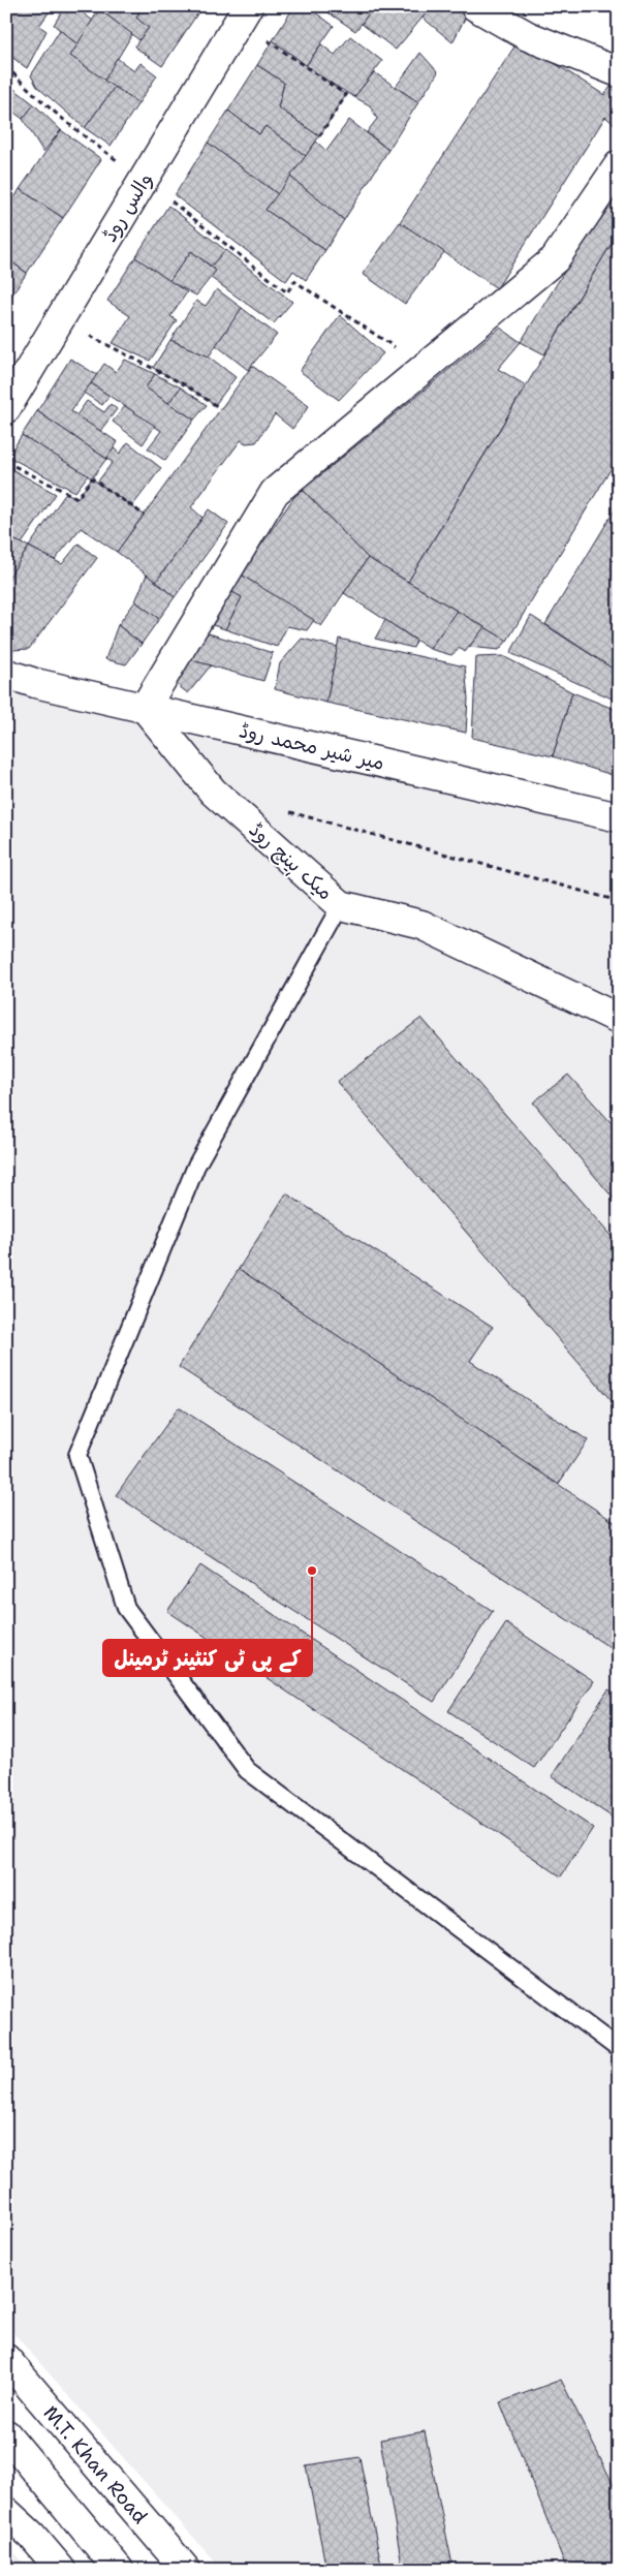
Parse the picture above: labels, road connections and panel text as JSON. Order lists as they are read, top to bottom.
{
  "streets": {
    "main road": [
      "والس روڈ",
      "میر شیر محمد روڈ",
      "میک ہینچ روڈ",
      "M.T. Khan Road"
    ]
  },
  "crossings": [
    ["میر شیر محمد روڈ", "میک ہینچ روڈ"]
  ],
  "places": ["کے پی ٹی کنٹینر ٹرمینل"]
}
